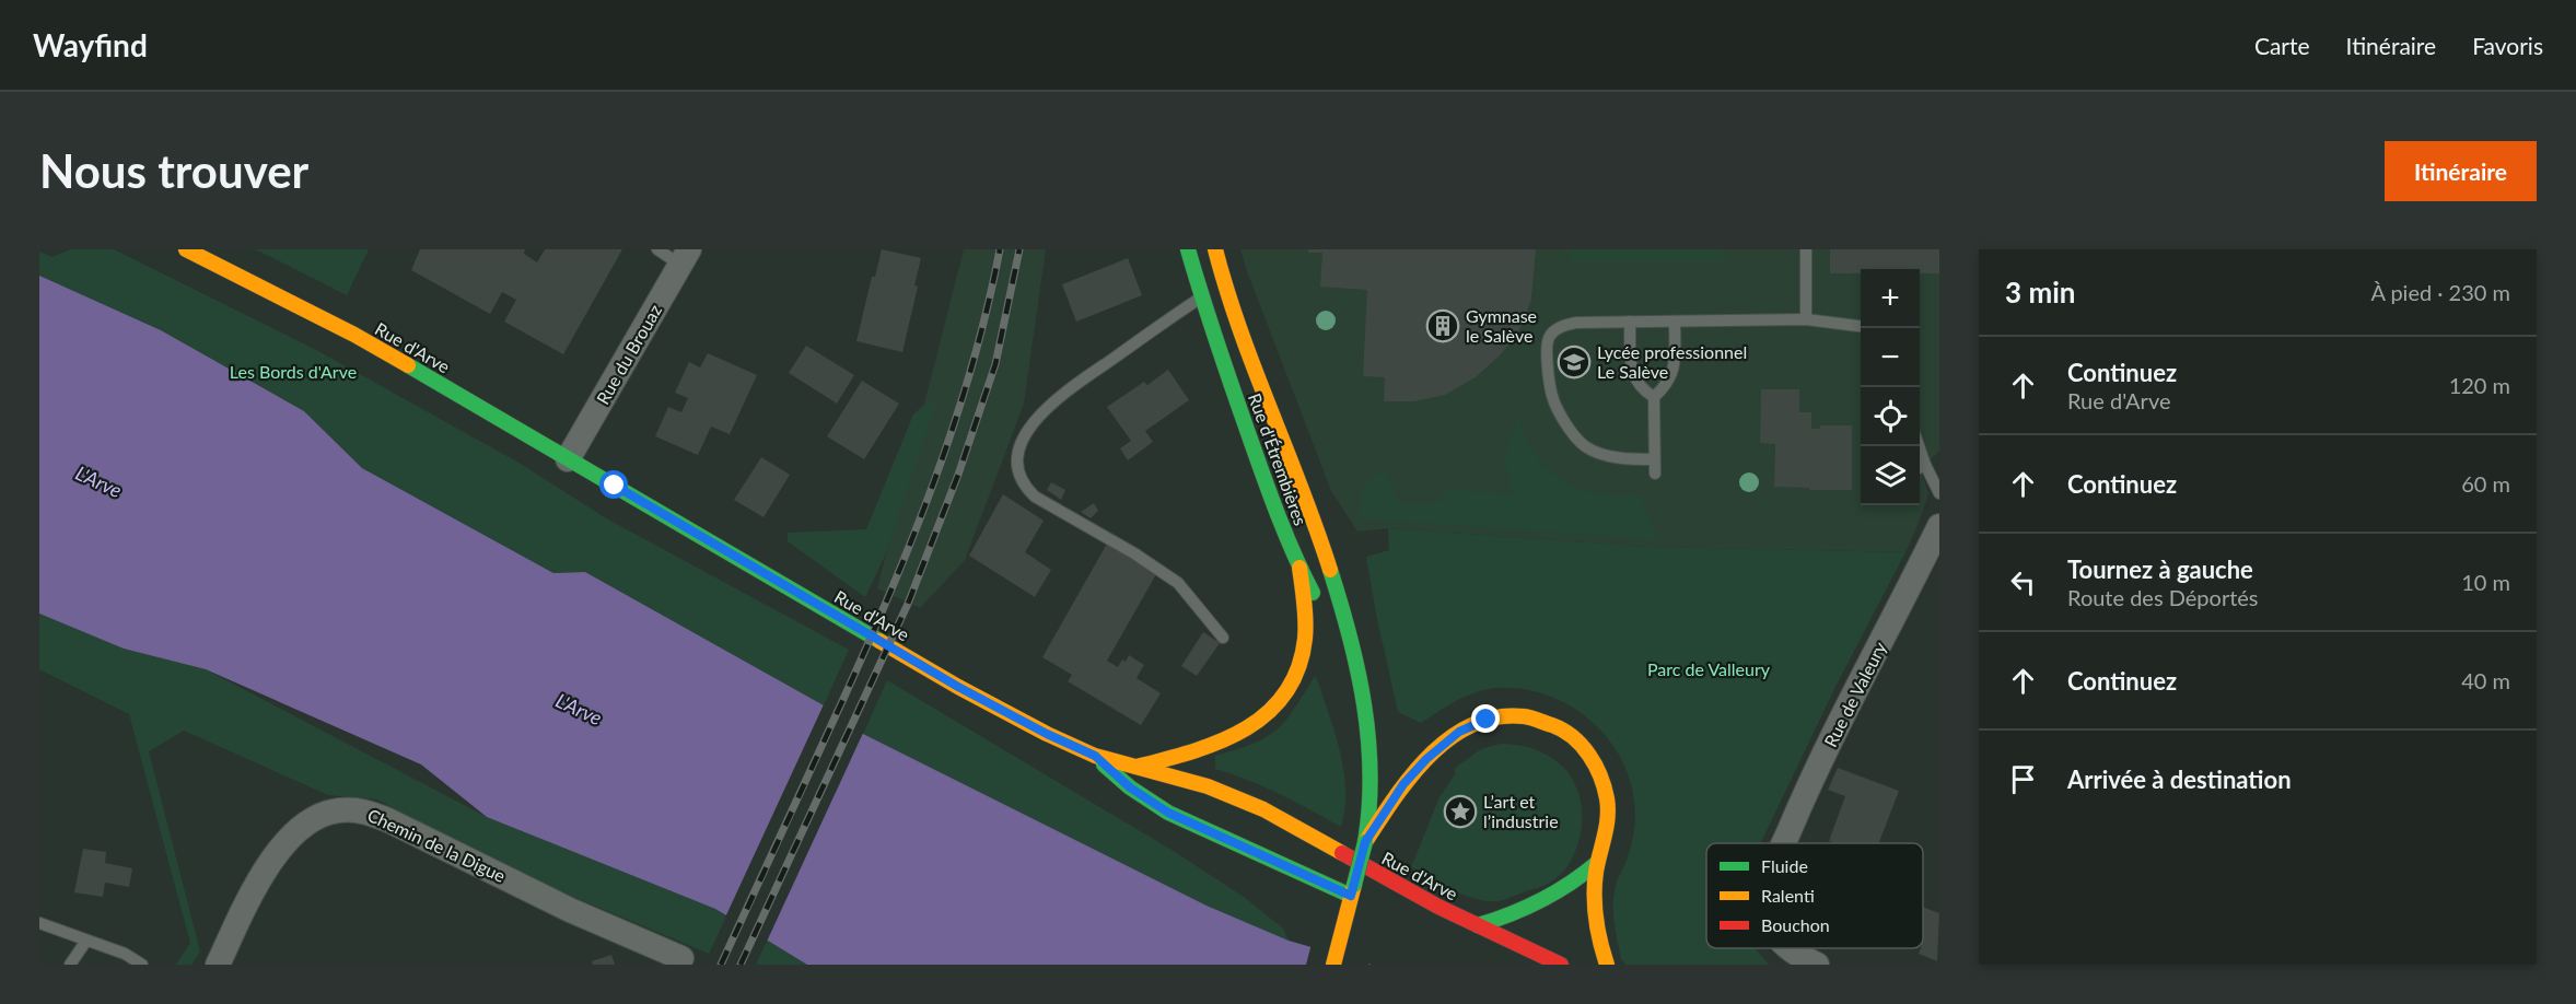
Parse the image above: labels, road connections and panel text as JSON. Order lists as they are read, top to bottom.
{
  "streets": {
    "main road": ["Rue d'Arve", "Rue d'Étrembières"],
    "street": ["Rue du Brouaz", "Rue de Valeury", "Chemin de la Digue"]
  },
  "crossings": [
    ["Rue d'Arve", "Rue du Brouaz"]
  ],
  "water": ["L'Arve"],
  "parks": ["Les Bords d'Arve", "Parc de Valleury"],
  "places": {
    "building": ["Gymnase le Salève"],
    "school or university": ["Lycée professionnel Le Salève"],
    "place": ["L’art et l’industrie"]
  },
  "legend": ["Fluide", "Ralenti", "Bouchon"],
  "page": {
    "header": "Wayfind",
    "nav": ["Carte", "Itinéraire", "Favoris"],
    "buttons": "Itinéraire",
    "title": "Nous trouver",
    "heading": ["3 min", "À pied · 230 m"],
    "map_buttons": ["+", "−"],
    "list": [
      ["Continuez", "Rue d'Arve", "120 m"],
      ["Continuez", "60 m"],
      ["Tournez à gauche", "Route des Déportés", "10 m"],
      ["Continuez", "40 m"],
      "Arrivée à destination"
    ]
  }
}
